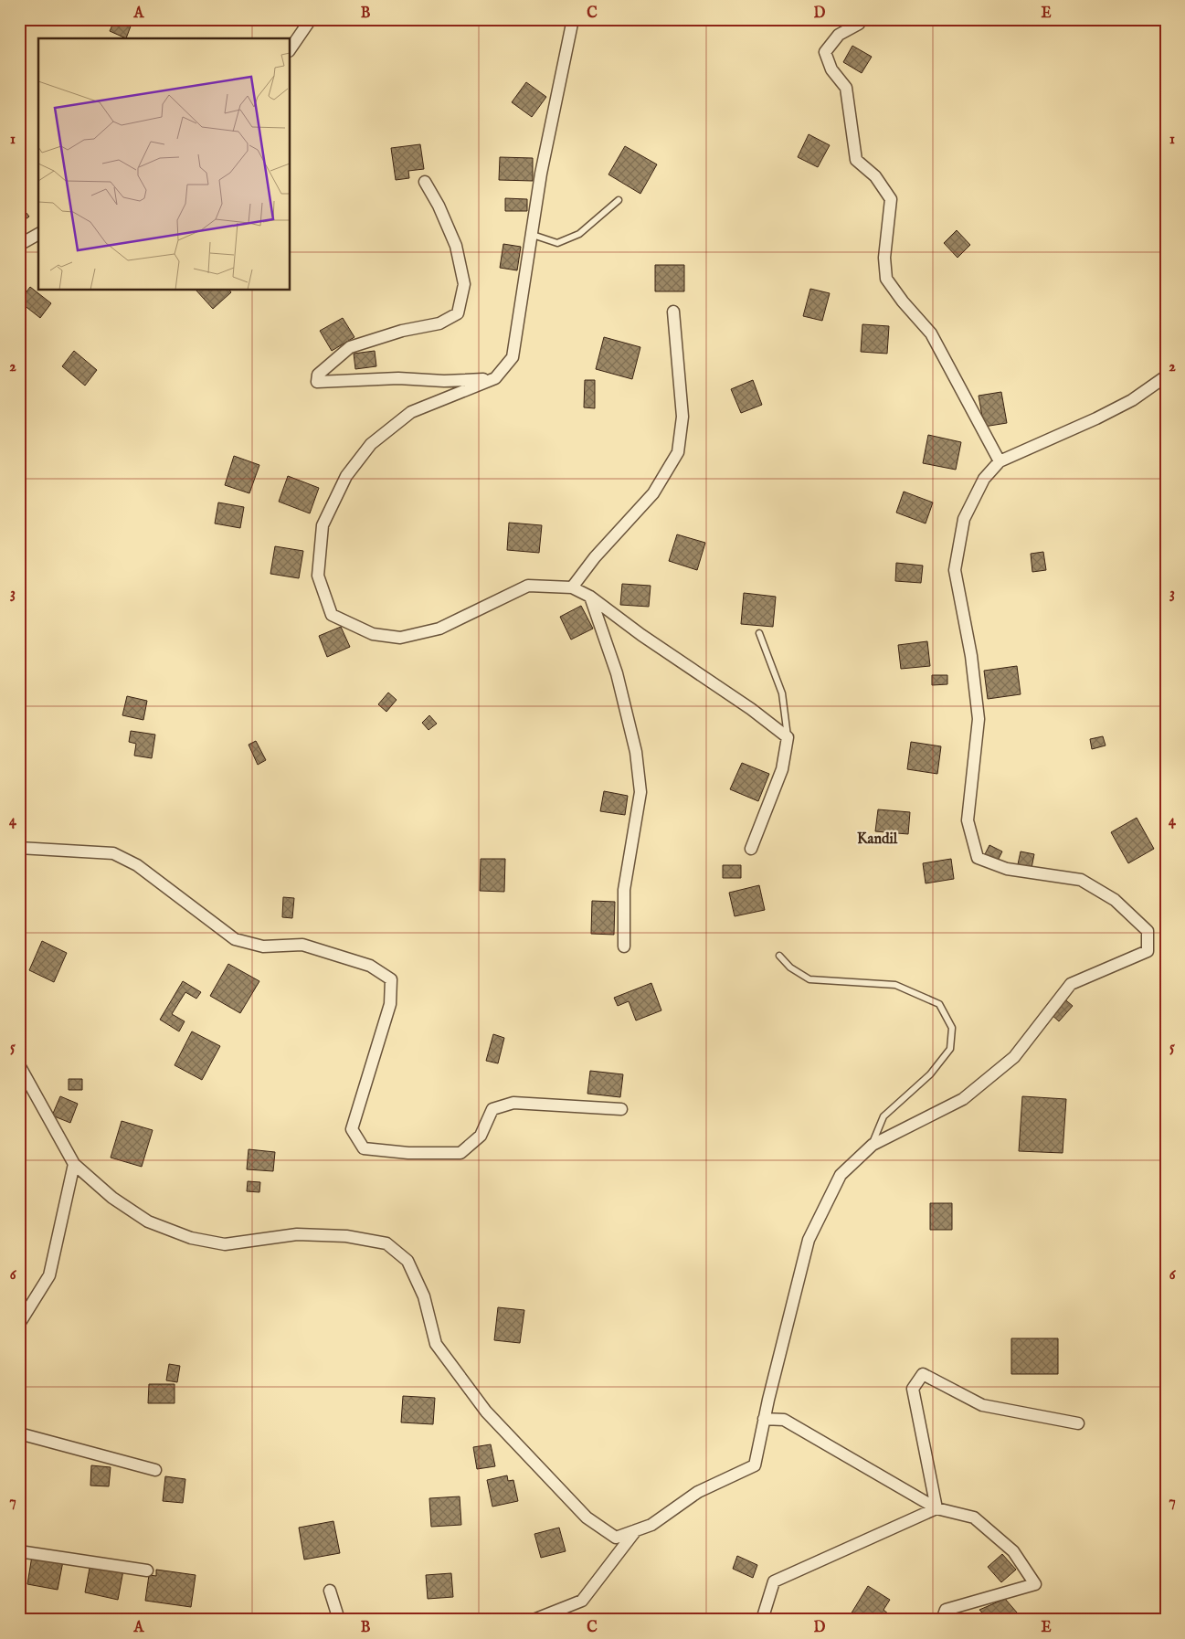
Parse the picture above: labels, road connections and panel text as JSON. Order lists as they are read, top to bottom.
{
  "districts": ["Kandil"],
  "grid": {
    "columns": [
      "A",
      "B",
      "C",
      "D",
      "E"
    ],
    "rows": [
      "1",
      "2",
      "3",
      "4",
      "5",
      "6",
      "7"
    ]
  }
}
